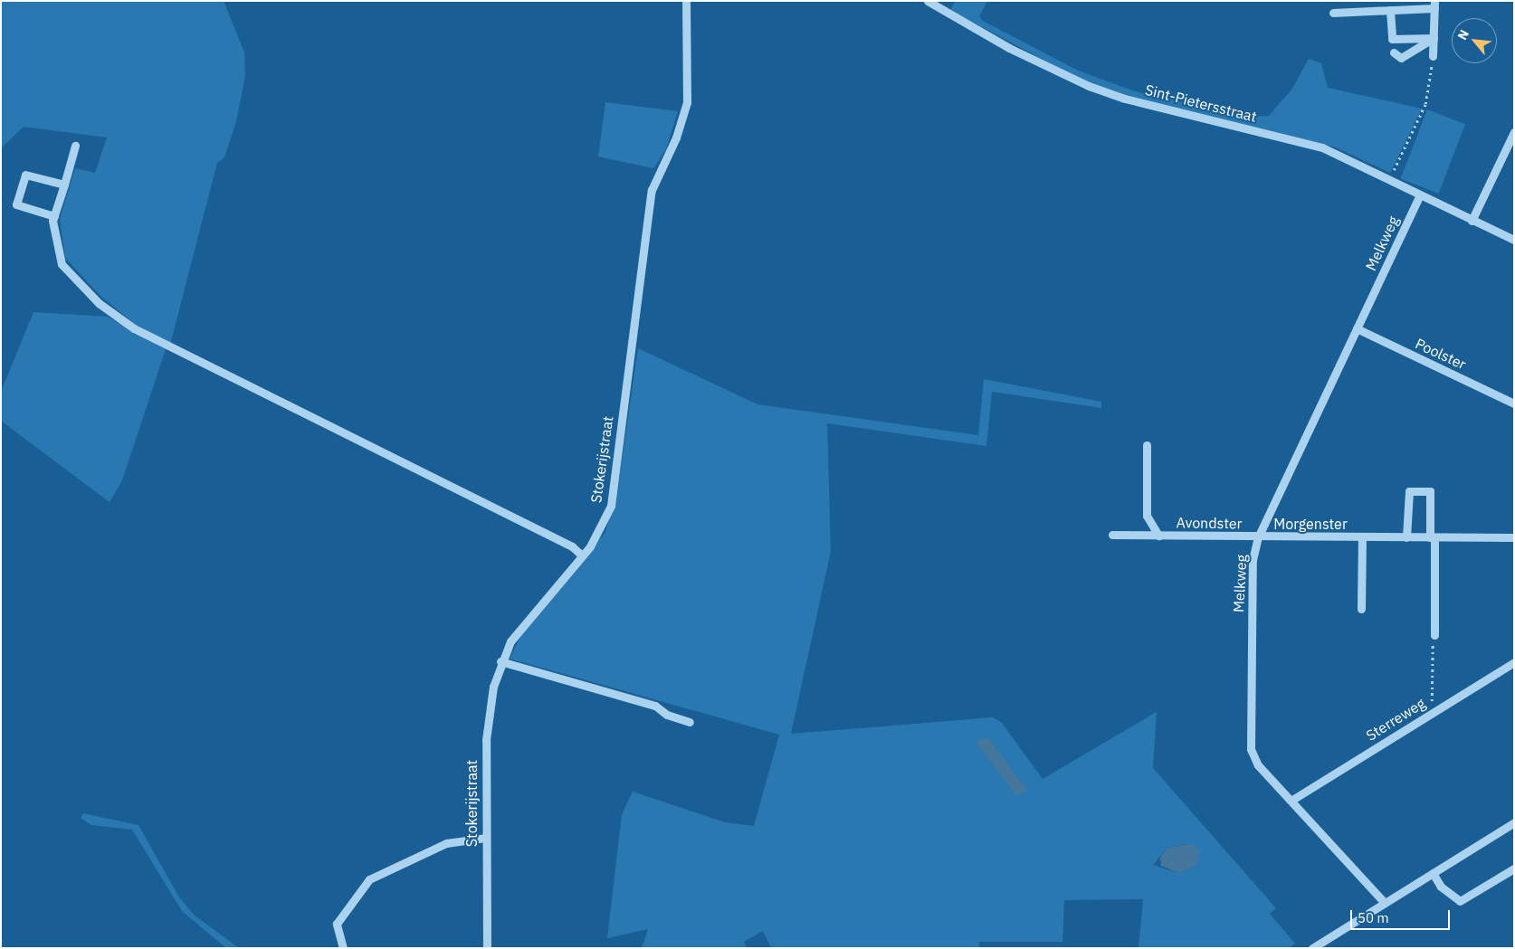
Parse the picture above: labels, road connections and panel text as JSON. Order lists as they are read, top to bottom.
{
  "streets": {
    "street": [
      "Sint-Pietersstraat",
      "Melkweg",
      "Poolster",
      "Stokerijstraat",
      "Avondster",
      "Morgenster",
      "Sterreweg"
    ]
  },
  "crossings": [
    ["Sint-Pietersstraat", "Melkweg"],
    ["Melkweg", "Poolster"],
    ["Melkweg", "Avondster"],
    ["Melkweg", "Morgenster"],
    ["Melkweg", "Sterreweg"],
    ["Avondster", "Morgenster"]
  ],
  "scale_bar": "50 m",
  "north": "top left"
}
